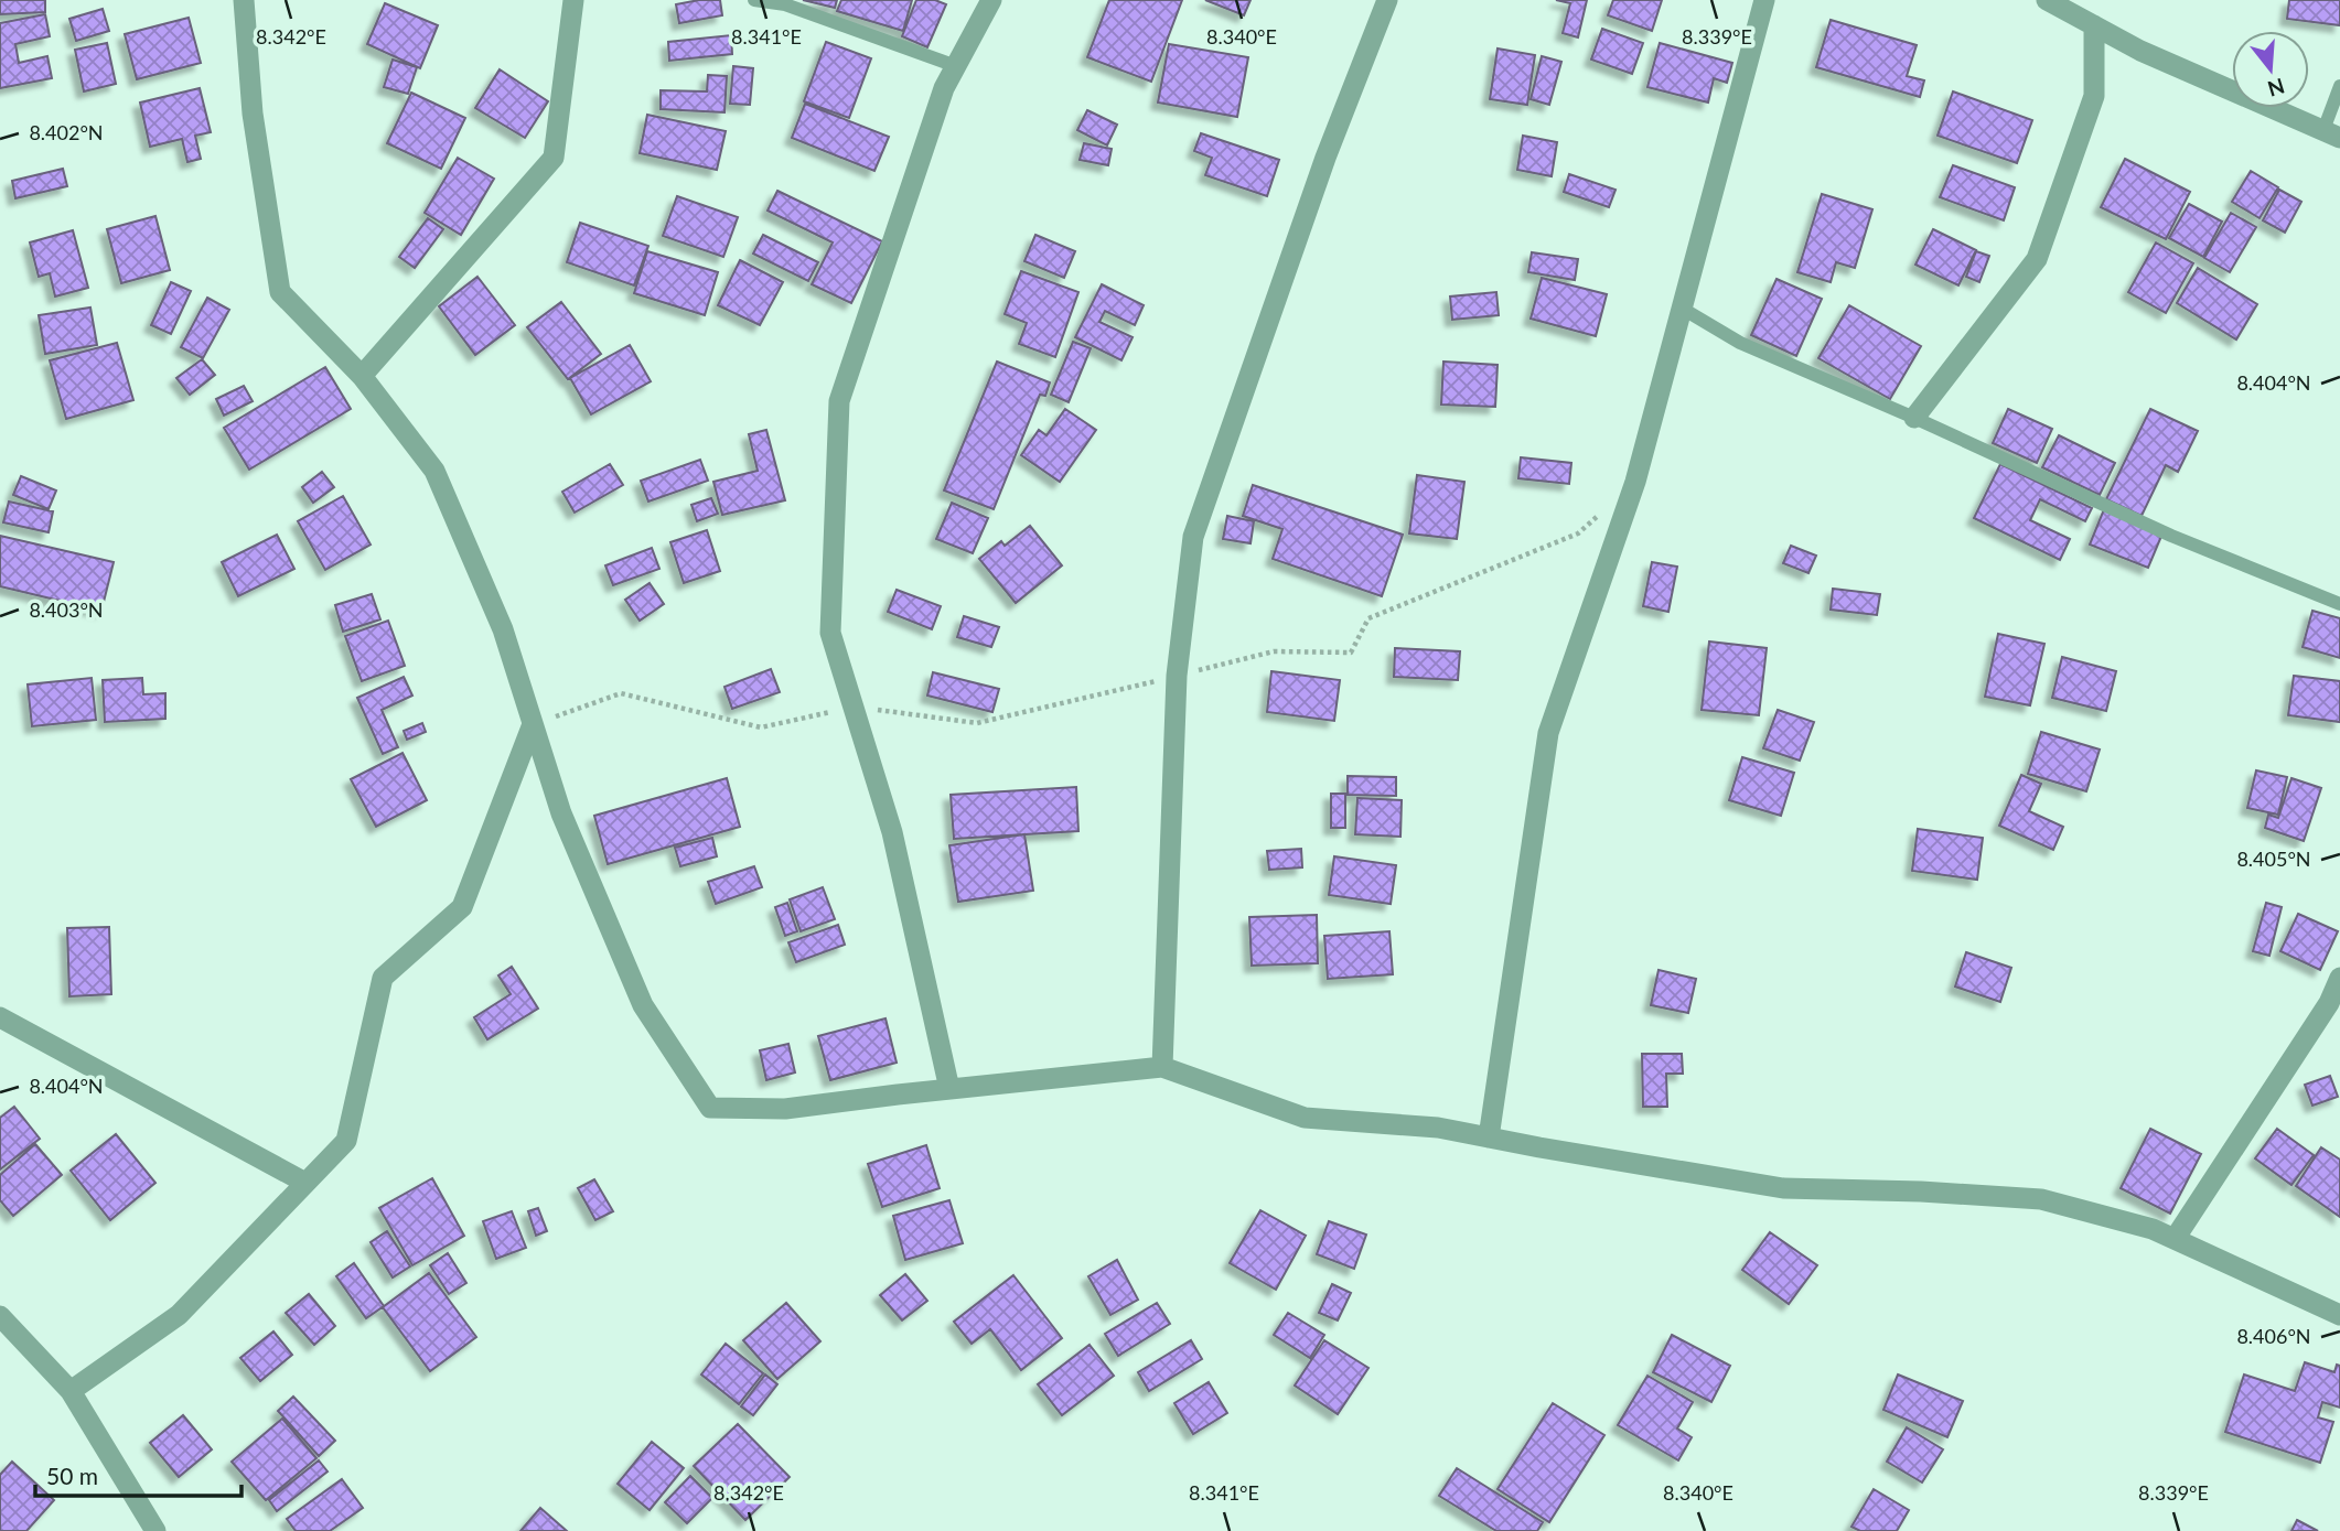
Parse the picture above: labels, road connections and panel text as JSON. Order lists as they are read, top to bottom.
{
  "scale_bar": "50 m",
  "north": "bottom",
  "coordinates": [
    "8.342°E",
    "8.341°E",
    "8.340°E",
    "8.339°E",
    "8.402°N",
    "8.404°N",
    "8.403°N",
    "8.405°N",
    "8.406°N"
  ]
}
